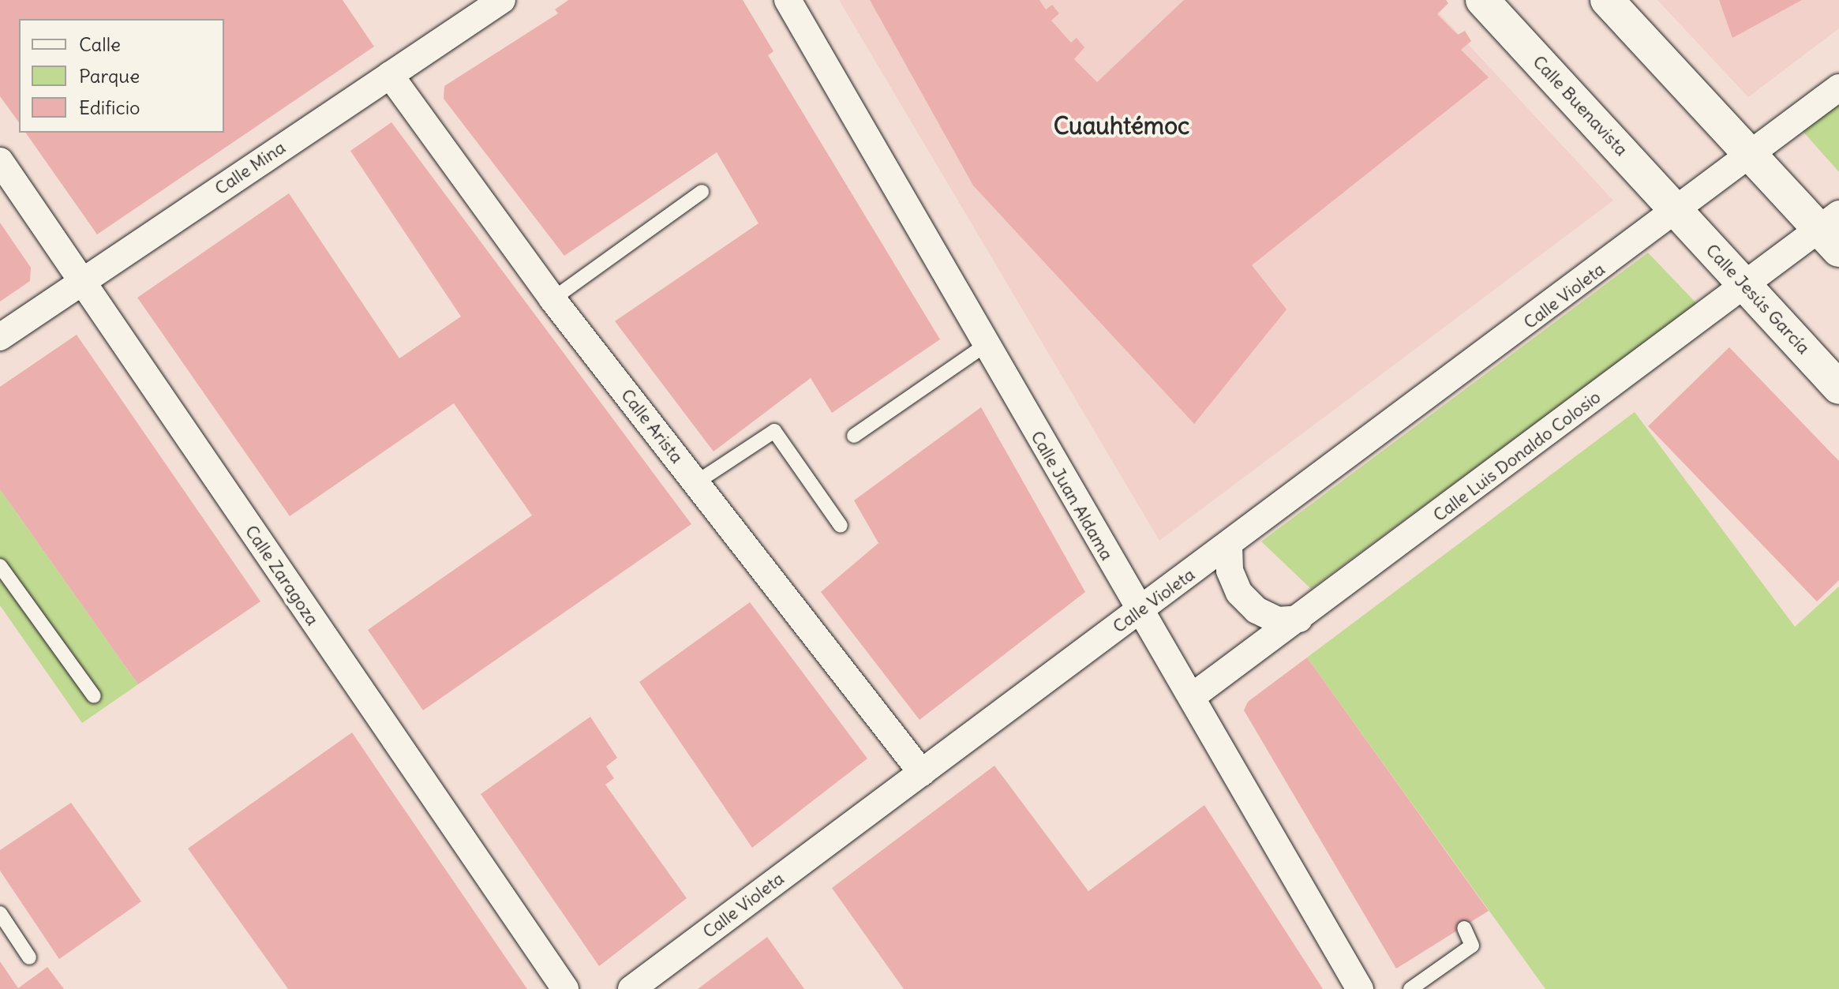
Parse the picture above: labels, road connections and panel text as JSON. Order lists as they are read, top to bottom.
{
  "streets": {
    "street": [
      "Calle Buenavista",
      "Calle Mina",
      "Calle Violeta",
      "Calle Jesús García",
      "Calle Arista",
      "Calle Luis Donaldo Colosio",
      "Calle Juan Aldama",
      "Calle Zaragoza"
    ]
  },
  "crossings": [
    ["Calle Buenavista", "Calle Violeta"],
    ["Calle Buenavista", "Calle Jesús García"],
    ["Calle Mina", "Calle Arista"],
    ["Calle Mina", "Calle Zaragoza"],
    ["Calle Violeta", "Calle Jesús García"],
    ["Calle Violeta", "Calle Arista"],
    ["Calle Violeta", "Calle Juan Aldama"],
    ["Calle Jesús García", "Calle Luis Donaldo Colosio"],
    ["Calle Luis Donaldo Colosio", "Calle Juan Aldama"]
  ],
  "districts": ["Cuauhtémoc"],
  "legend": ["Calle", "Parque", "Edificio"]
}
